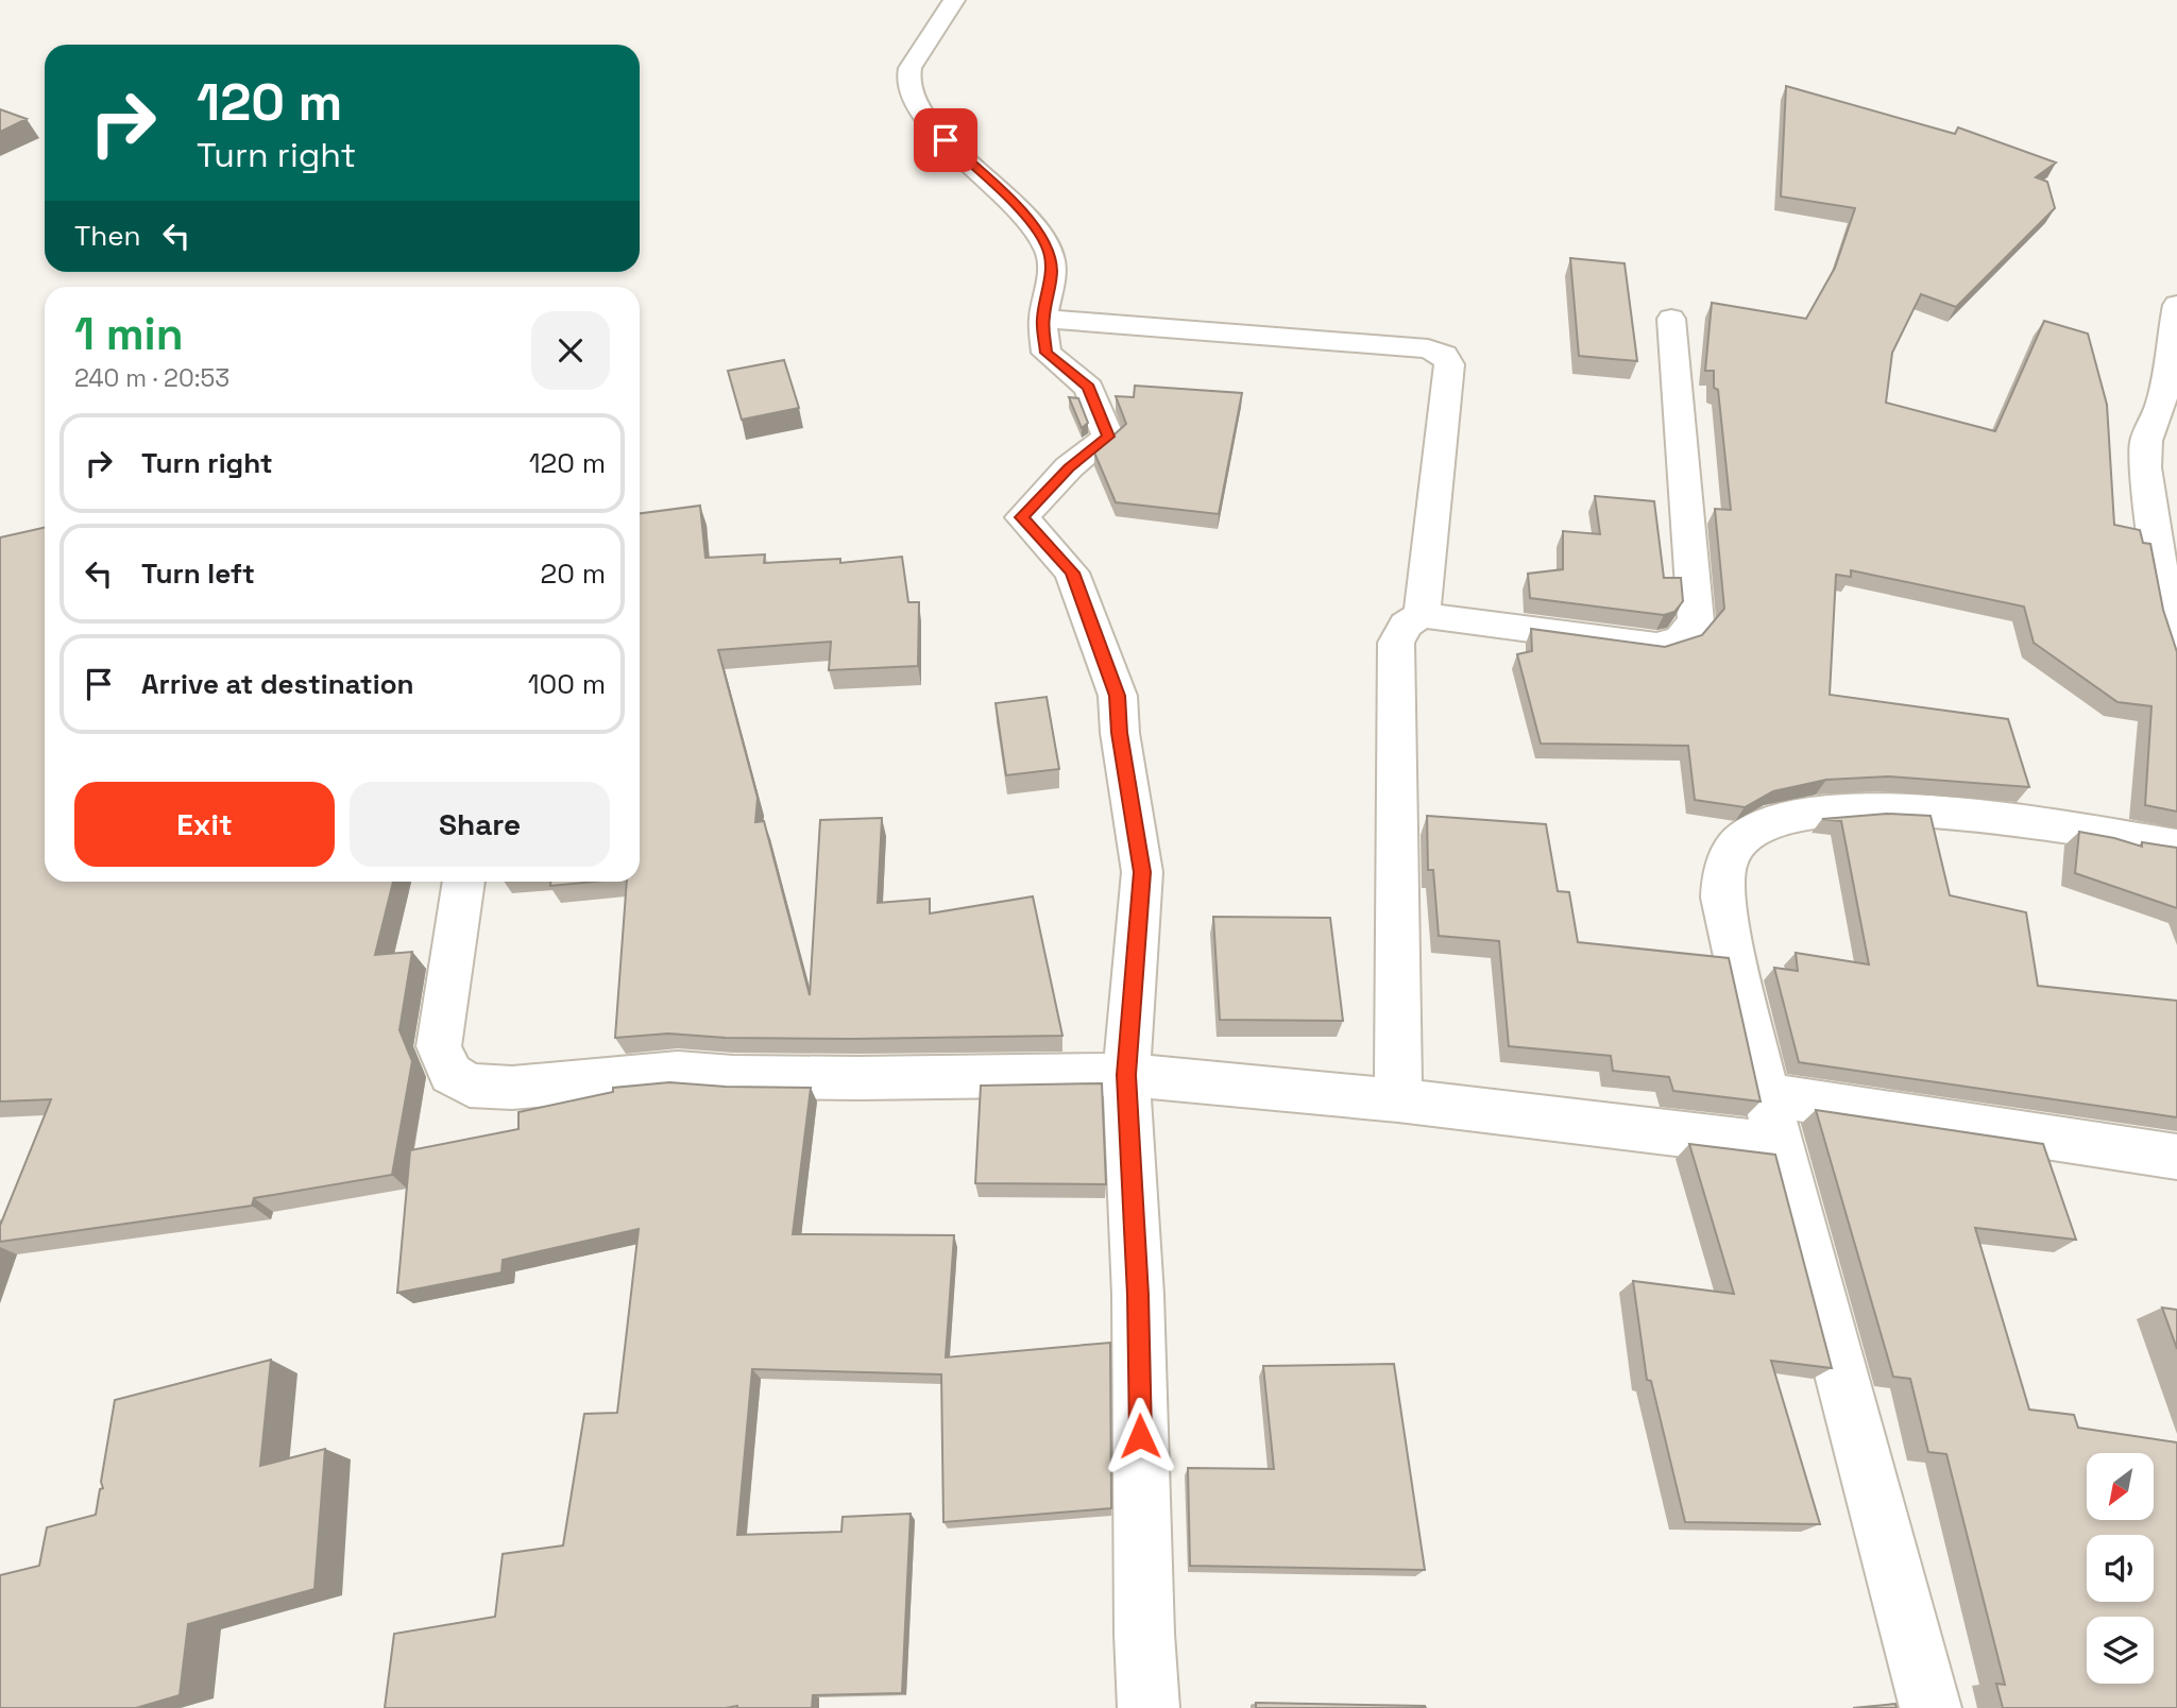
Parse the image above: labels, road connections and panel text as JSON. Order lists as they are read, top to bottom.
{
  "north": "bottom left",
  "page": {
    "turn": ["120 m", "Turn right"],
    "then": "Then",
    "heading": ["1 min", "240 m · 20:53"],
    "list": [
      {
        "name": "Turn right",
        "value": "120 m"
      },
      {
        "name": "Turn left",
        "value": "20 m"
      },
      {
        "name": "Arrive at destination",
        "value": "100 m"
      }
    ],
    "buttons": ["Exit", "Share"]
  }
}
